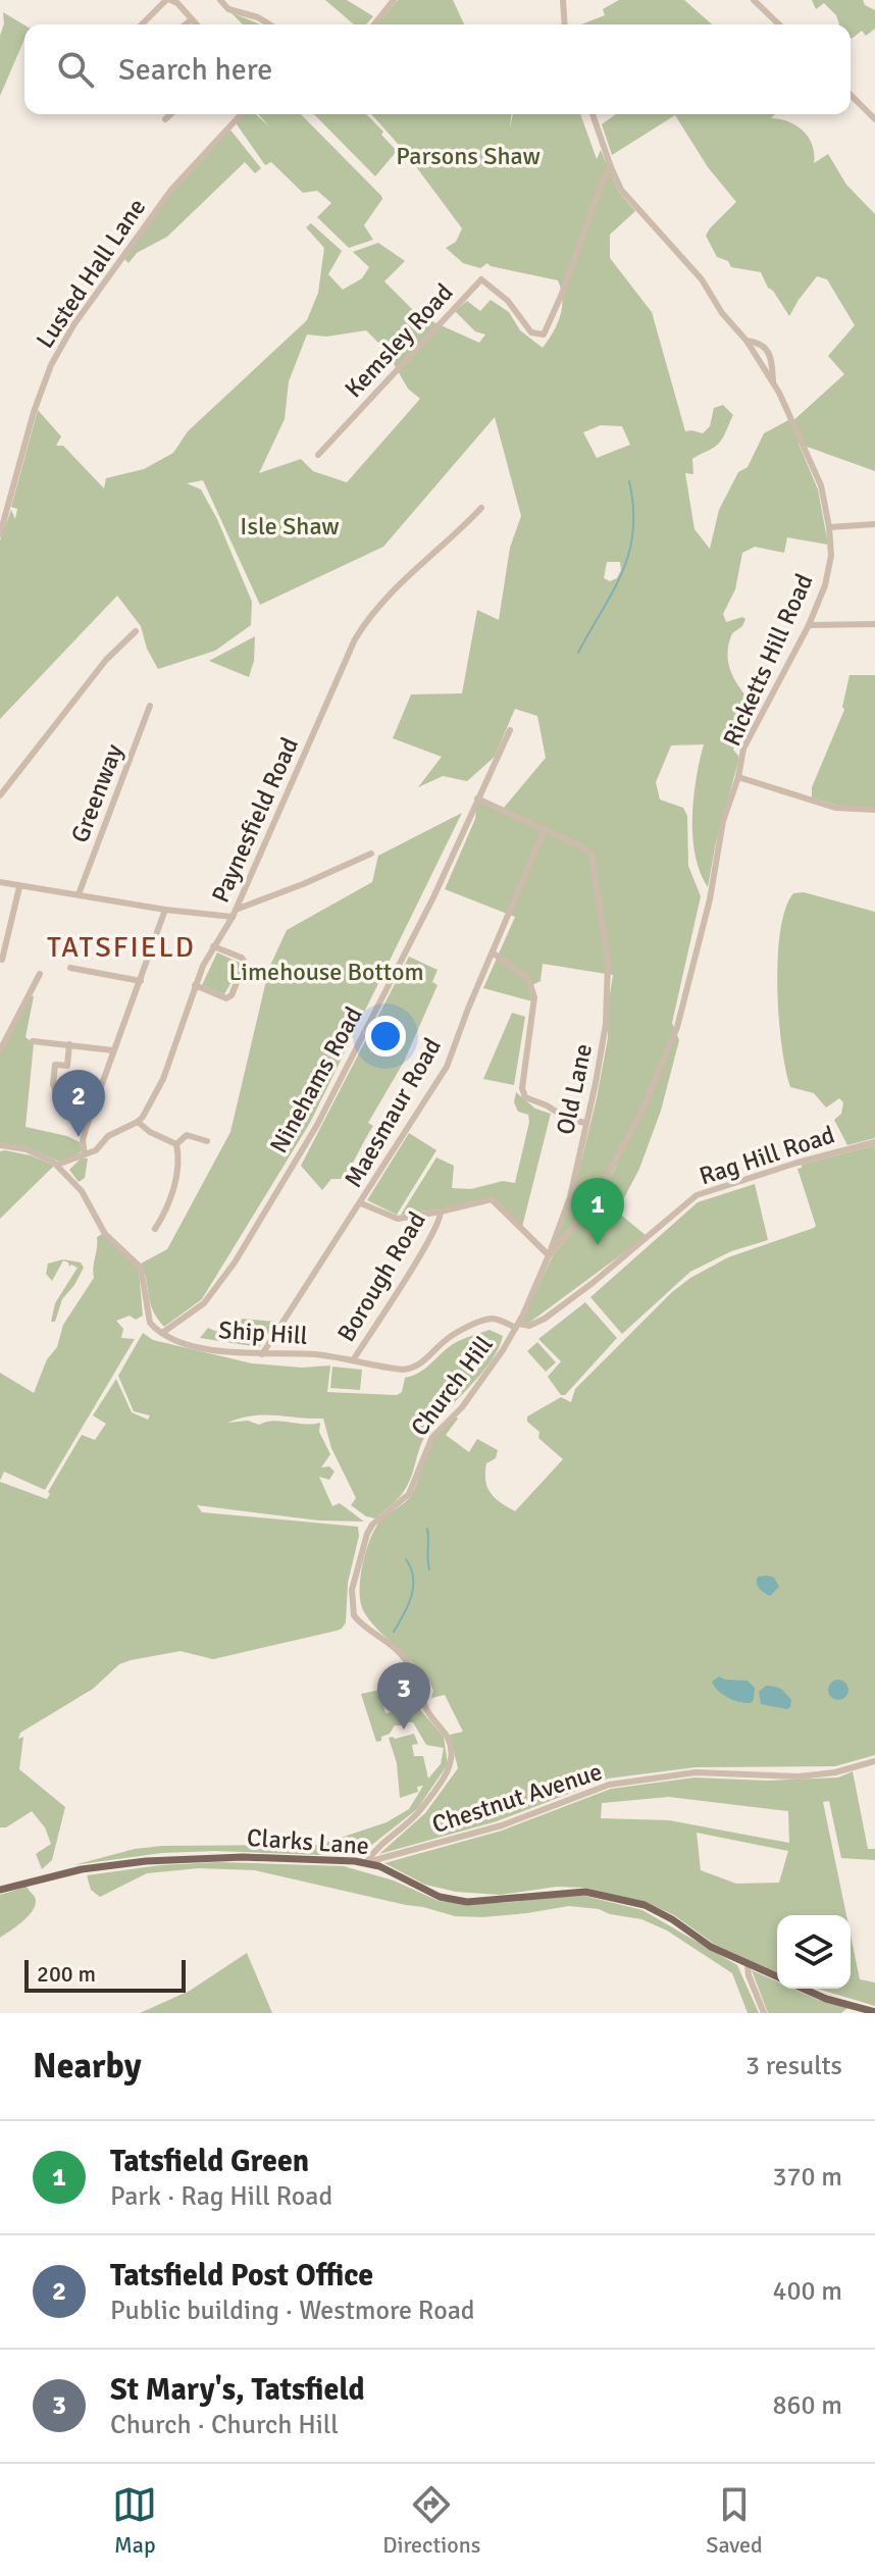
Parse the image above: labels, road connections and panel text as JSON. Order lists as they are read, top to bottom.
{
  "streets": {
    "main road": ["Clarks Lane"],
    "street": [
      "Lusted Hall Lane",
      "Kemsley Road",
      "Ricketts Hill Road",
      "Greenway",
      "Paynesfield Road",
      "Ninehams Road",
      "Old Lane",
      "Maesmaur Road",
      "Rag Hill Road",
      "Borough Road",
      "Ship Hill",
      "Church Hill",
      "Chestnut Avenue"
    ]
  },
  "crossings": [
    ["Kemsley Road", "Ricketts Hill Road"],
    ["Ricketts Hill Road", "Old Lane"],
    ["Ninehams Road", "Ship Hill"],
    ["Old Lane", "Maesmaur Road"],
    ["Old Lane", "Rag Hill Road"],
    ["Old Lane", "Ship Hill"],
    ["Old Lane", "Church Hill"],
    ["Maesmaur Road", "Ship Hill"],
    ["Rag Hill Road", "Ship Hill"],
    ["Rag Hill Road", "Church Hill"],
    ["Borough Road", "Ship Hill"],
    ["Ship Hill", "Church Hill"],
    ["Church Hill", "Chestnut Avenue"],
    ["Church Hill", "Clarks Lane"],
    ["Chestnut Avenue", "Clarks Lane"]
  ],
  "districts": ["TATSFIELD"],
  "parks": ["Parsons Shaw", "Isle Shaw", "Limehouse Bottom"],
  "scale_bar": "200 m",
  "page": {
    "search": "Search here",
    "pins": ["2", "1", "3"],
    "scale": "200 m",
    "heading": ["Nearby", "3 results"],
    "list": [
      {
        "mark": "1",
        "name": "Tatsfield Green",
        "note": "Park · Rag Hill Road",
        "value": "370 m"
      },
      {
        "mark": "2",
        "name": "Tatsfield Post Office",
        "note": "Public building · Westmore Road",
        "value": "400 m"
      },
      {
        "mark": "3",
        "name": "St Mary's, Tatsfield",
        "note": "Church · Church Hill",
        "value": "860 m"
      }
    ],
    "nav": ["Map", "Directions", "Saved"]
  }
}
